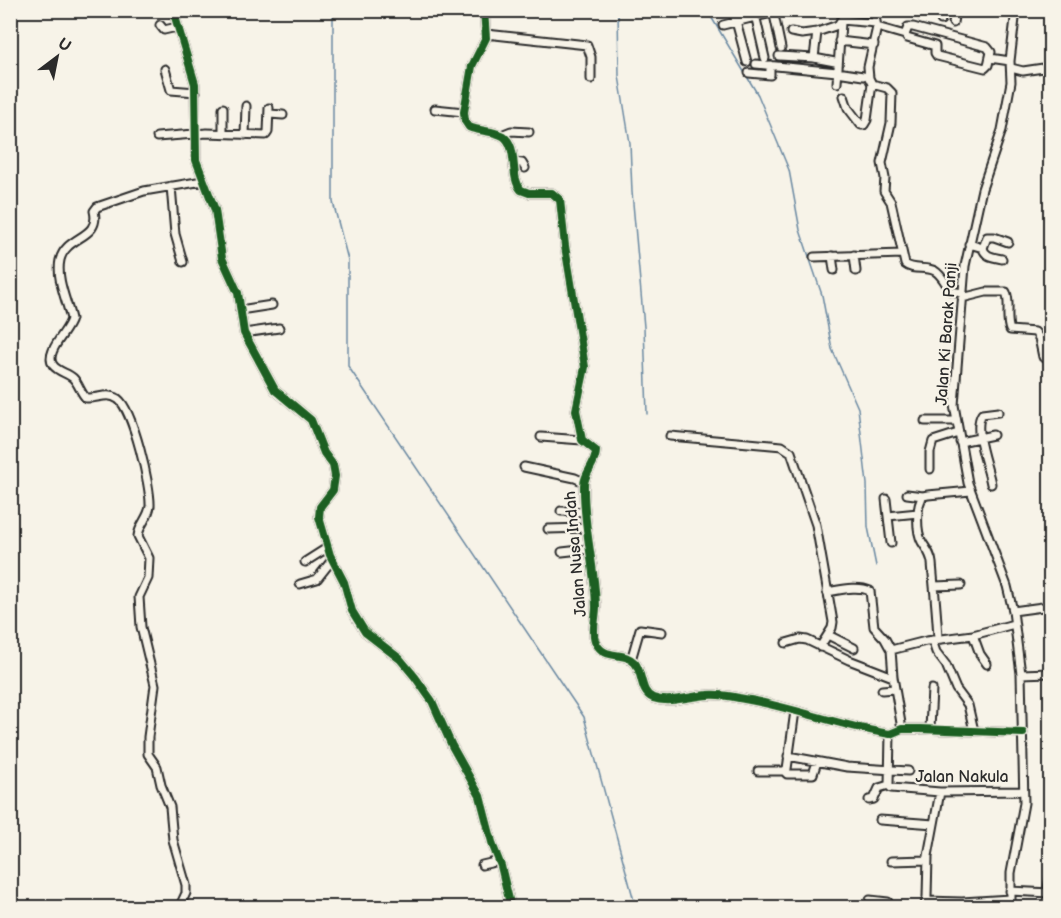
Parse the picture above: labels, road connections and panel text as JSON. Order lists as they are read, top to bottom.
{
  "streets": {
    "street": ["Jalan Ki Barak Panji", "Jalan Nusa Indah", "Jalan Nakula"]
  },
  "crossings": [
    ["Jalan Ki Barak Panji", "Jalan Nakula"]
  ],
  "north": "top right"
}
